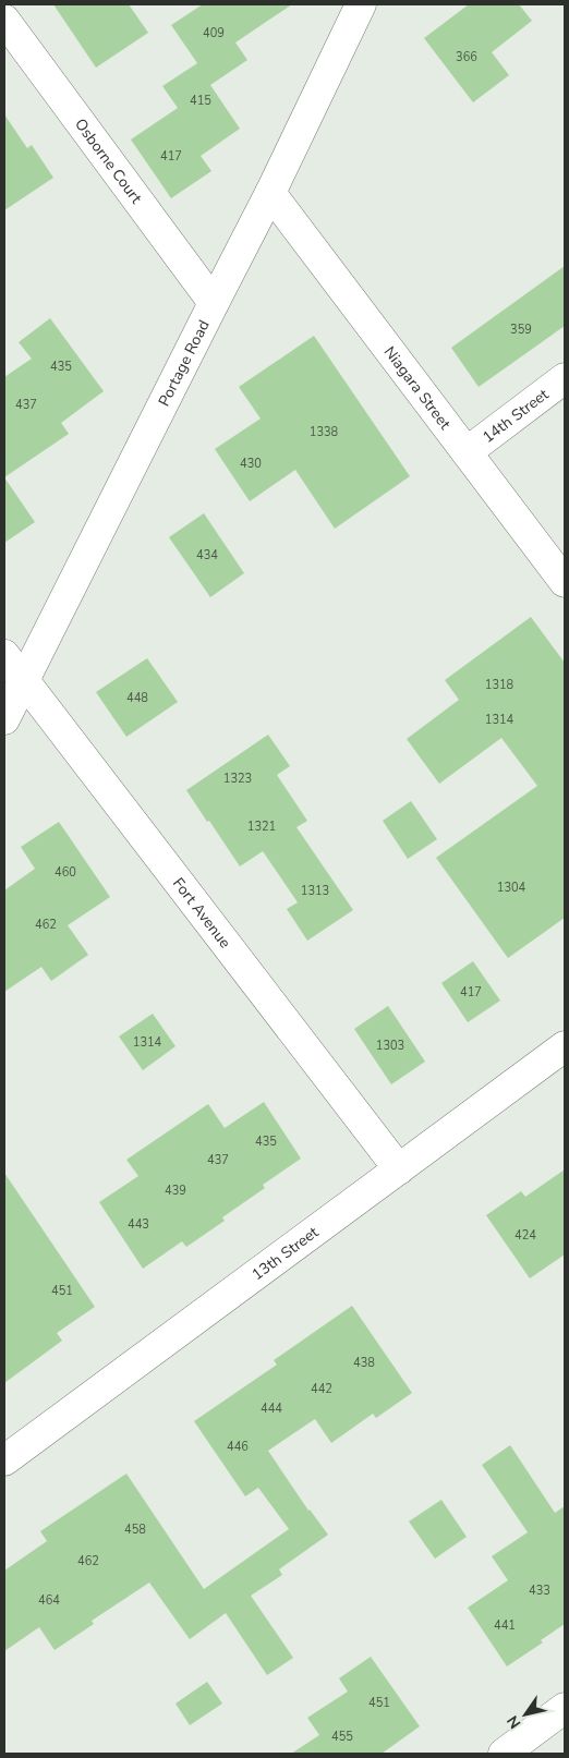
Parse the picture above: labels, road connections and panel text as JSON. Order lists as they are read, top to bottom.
{
  "streets": {
    "street": [
      "Osborne Court",
      "Portage Road",
      "Niagara Street",
      "14th Street",
      "Fort Avenue",
      "13th Street"
    ]
  },
  "crossings": [
    ["Osborne Court", "Portage Road"],
    ["Portage Road", "Niagara Street"],
    ["Portage Road", "Fort Avenue"],
    ["Niagara Street", "14th Street"],
    ["Fort Avenue", "13th Street"]
  ],
  "house_numbers": [
    "409",
    "366",
    "415",
    "417",
    "359",
    "435",
    "437",
    "1338",
    "430",
    "434",
    "1318",
    "448",
    "1314",
    "1323",
    "1321",
    "460",
    "1304",
    "1313",
    "462",
    "417",
    "1314",
    "1303",
    "435",
    "437",
    "439",
    "443",
    "424",
    "451",
    "438",
    "442",
    "444",
    "446",
    "458",
    "462",
    "433",
    "464",
    "441",
    "451",
    "455"
  ],
  "north": "bottom left"
}
